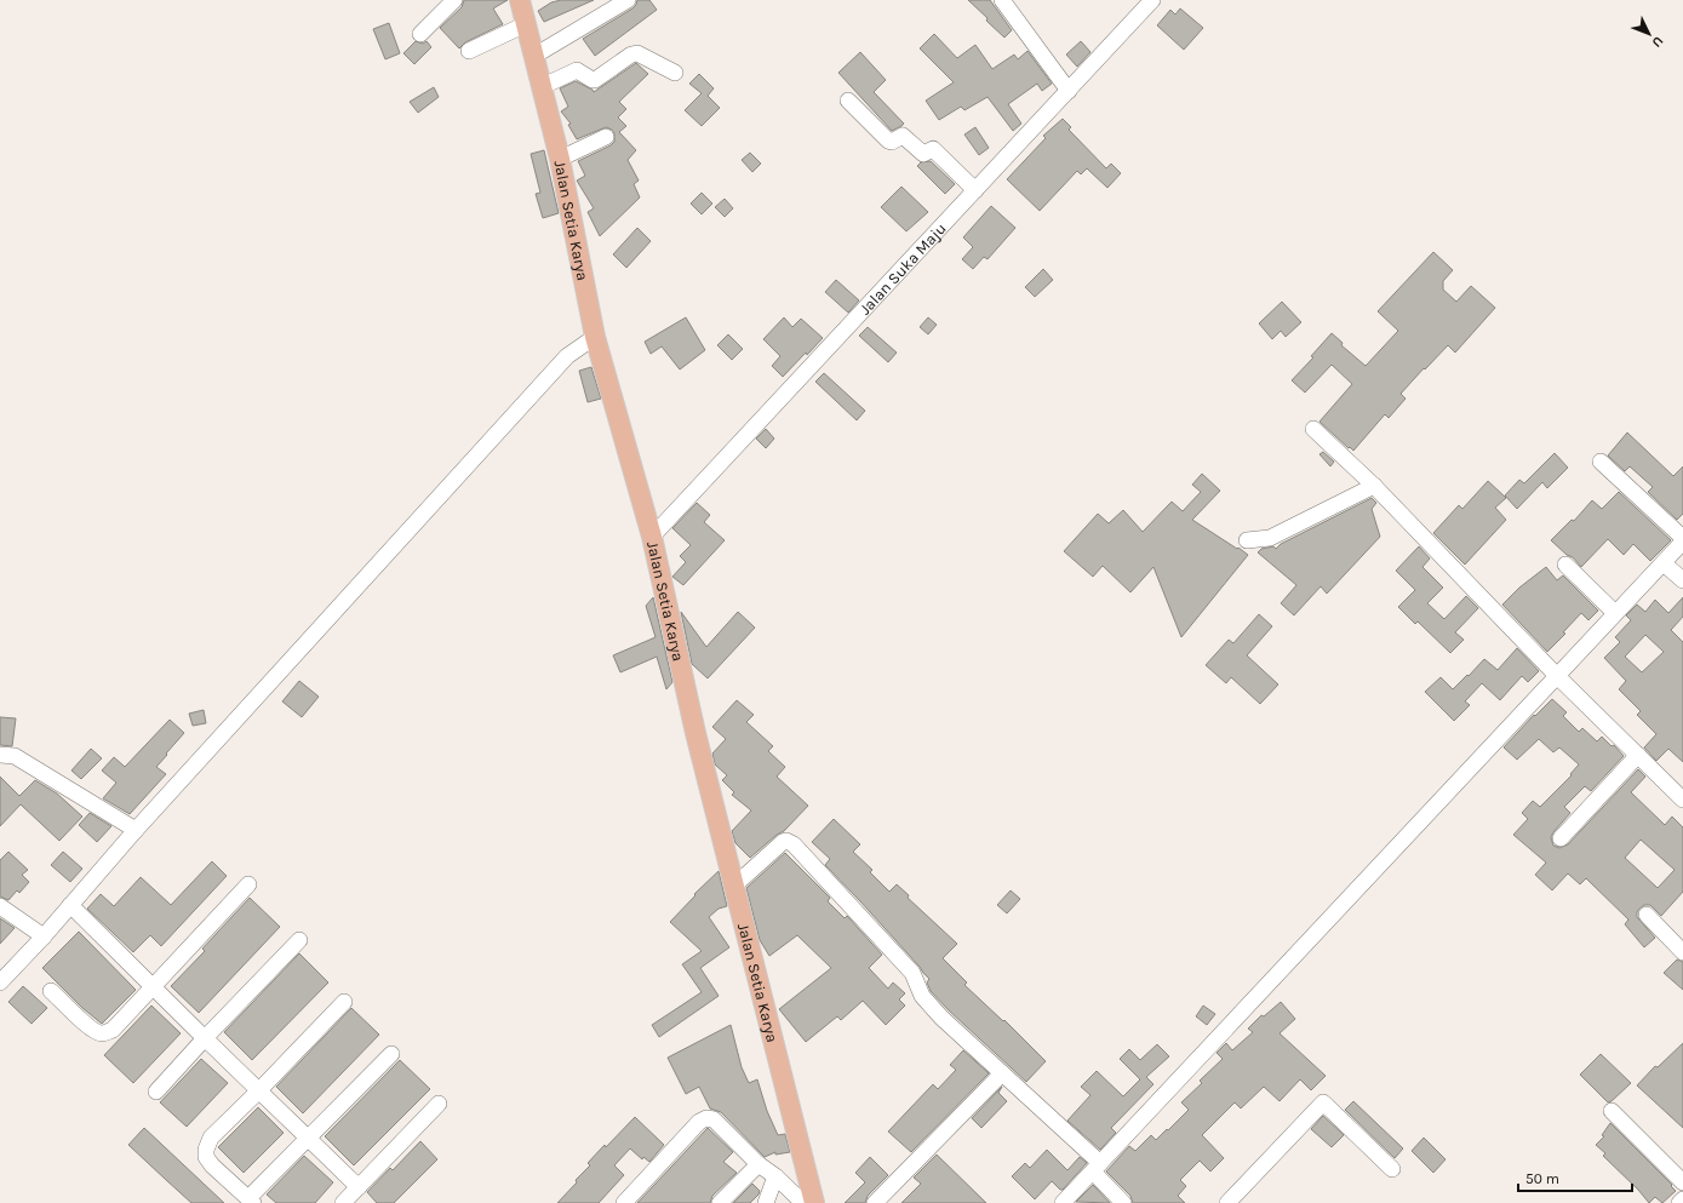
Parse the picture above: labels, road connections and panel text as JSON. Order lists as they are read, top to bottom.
{
  "streets": {
    "main road": ["Jalan Setia Karya"],
    "street": ["Jalan Suka Maju"]
  },
  "crossings": [
    ["Jalan Setia Karya", "Jalan Suka Maju"]
  ],
  "scale_bar": "50 m",
  "north": "bottom right"
}
